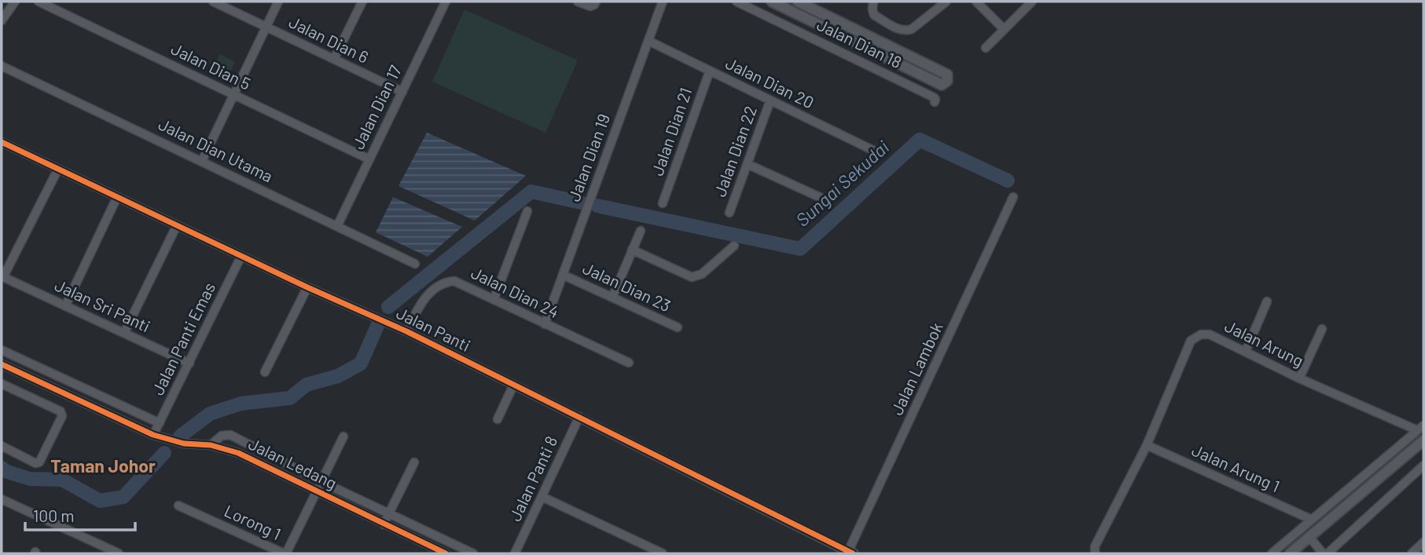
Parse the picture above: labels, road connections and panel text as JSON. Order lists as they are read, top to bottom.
{
  "streets": {
    "street": [
      "Jalan Dian 6",
      "Jalan Dian 18",
      "Jalan Dian 5",
      "Jalan Dian 20",
      "Jalan Dian 17",
      "Jalan Dian 21",
      "Jalan Dian Utama",
      "Jalan Dian 22",
      "Jalan Dian 19",
      "Jalan Dian 23",
      "Jalan Dian 24",
      "Jalan Sri Panti",
      "Jalan Panti",
      "Jalan Panti Emas",
      "Jalan Arung",
      "Jalan Lambok",
      "Jalan Ledang",
      "Jalan Arung 1",
      "Jalan Panti 8",
      "Lorong 1"
    ]
  },
  "crossings": [
    ["Jalan Dian 6", "Jalan Dian 17"],
    ["Jalan Dian 5", "Jalan Dian 17"],
    ["Jalan Dian 20", "Jalan Dian 21"],
    ["Jalan Dian 20", "Jalan Dian 22"],
    ["Jalan Dian 20", "Jalan Dian 19"],
    ["Jalan Dian 17", "Jalan Dian Utama"],
    ["Jalan Dian 19", "Jalan Dian 23"],
    ["Jalan Dian 19", "Jalan Dian 24"],
    ["Jalan Dian 24", "Jalan Panti"],
    ["Jalan Sri Panti", "Jalan Panti Emas"],
    ["Jalan Panti", "Jalan Panti Emas"],
    ["Jalan Panti", "Jalan Lambok"],
    ["Jalan Panti", "Jalan Panti 8"],
    ["Jalan Panti Emas", "Jalan Ledang"],
    ["Jalan Arung", "Jalan Arung 1"]
  ],
  "districts": ["Taman Johor"],
  "water": ["Sungai Sekudai"],
  "scale_bar": "100 m"
}
